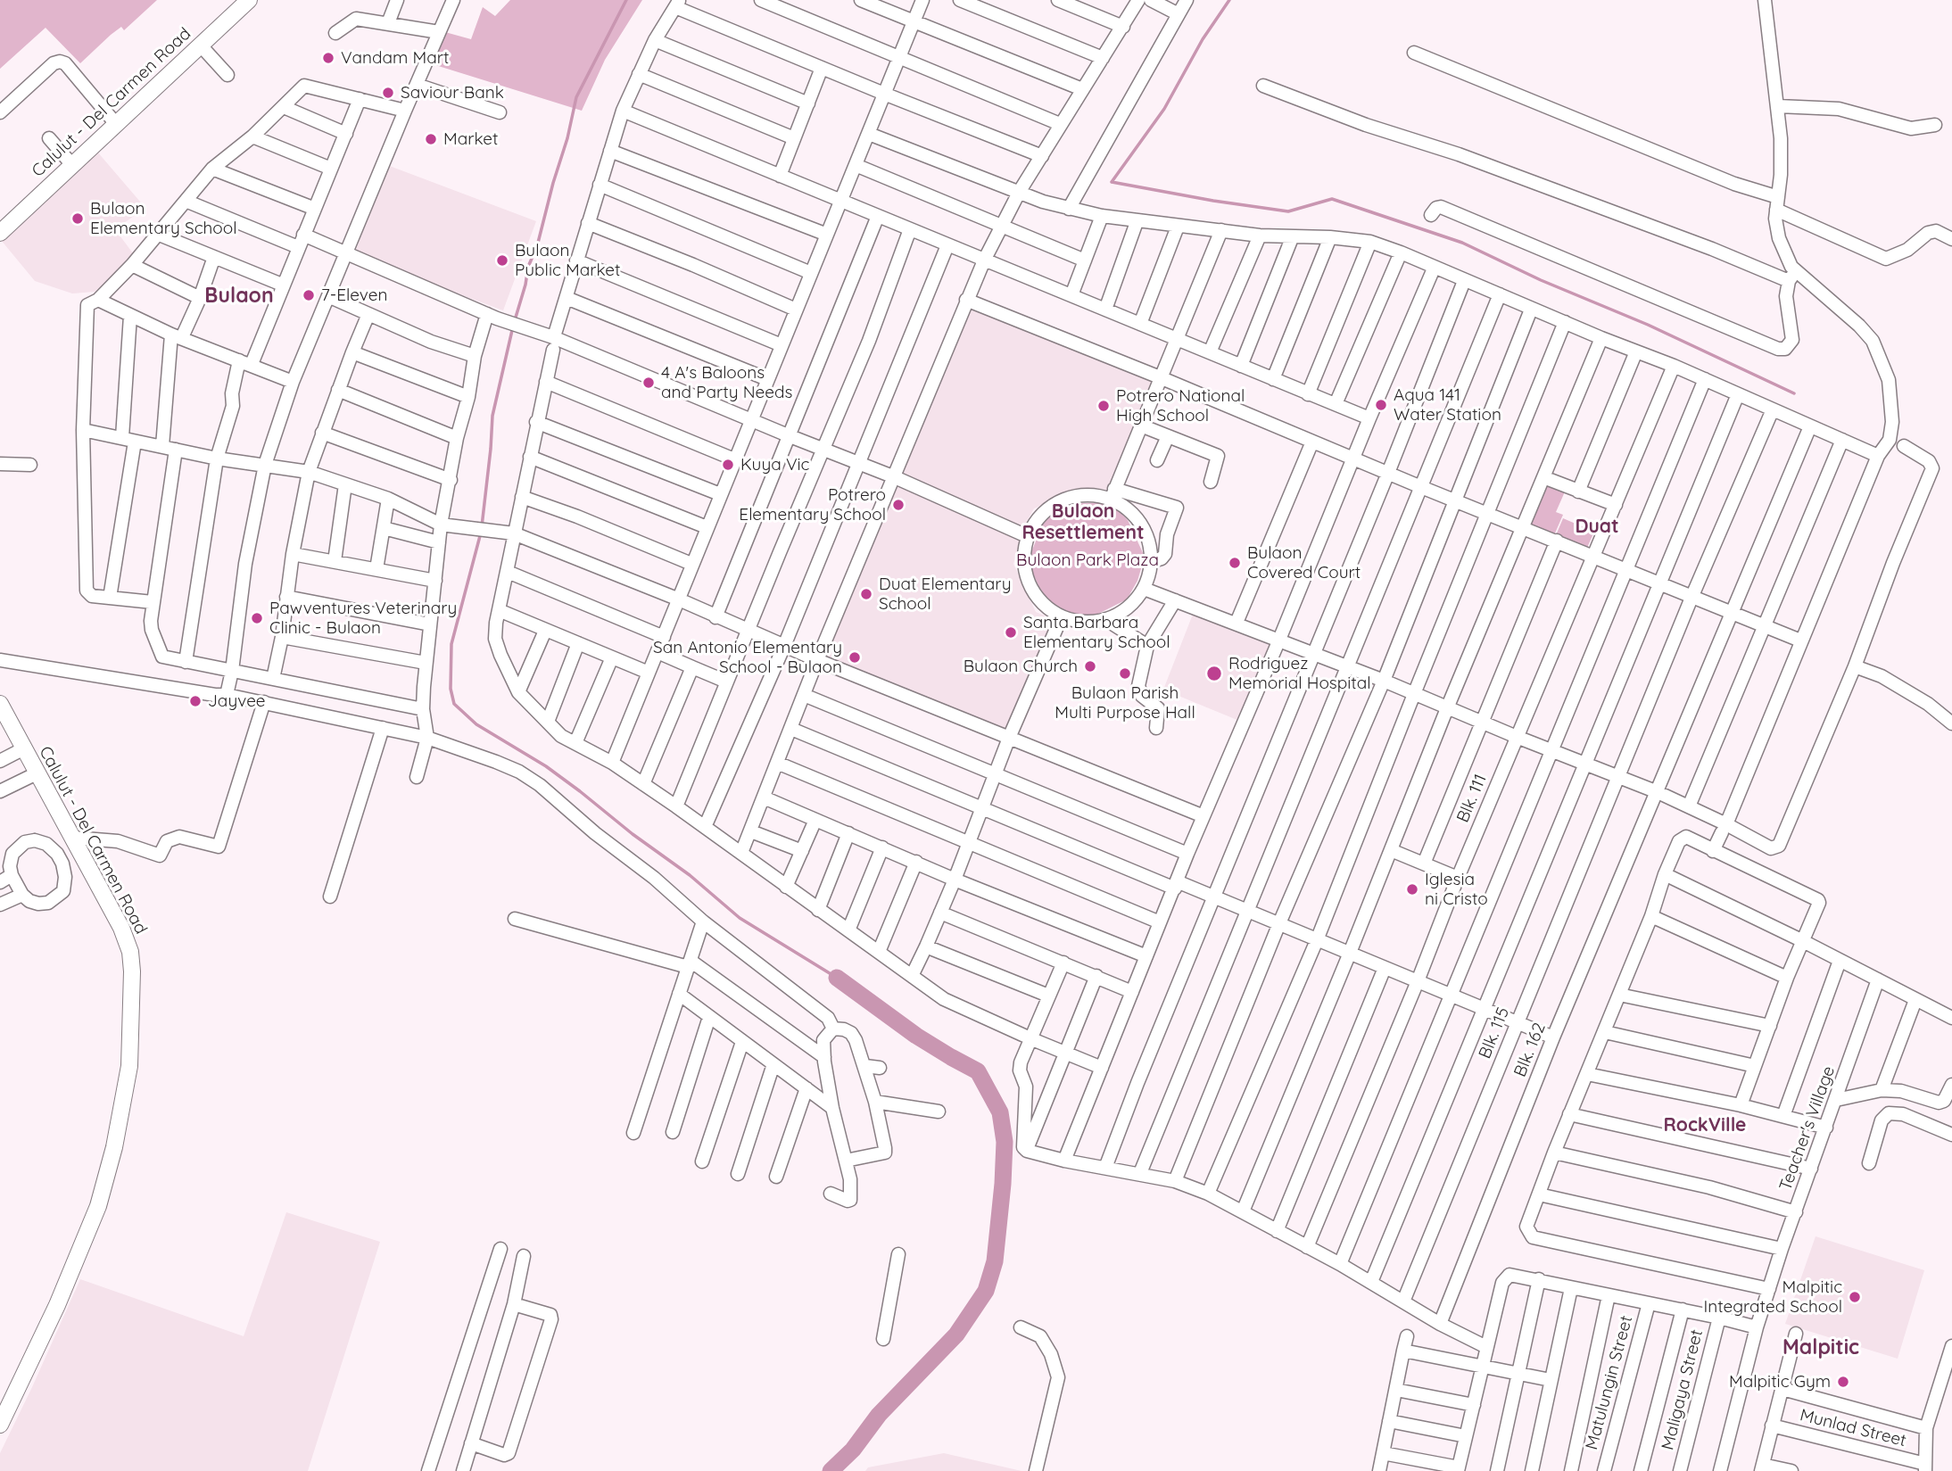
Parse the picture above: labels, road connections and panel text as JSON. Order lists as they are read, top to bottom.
{
  "streets": {
    "main road": ["Calulut - Del Carmen Road"],
    "street": [
      "Blk. 111",
      "Blk. 115",
      "Blk. 162",
      "Teacher's Village",
      "Matulungin Street",
      "Maligaya Street",
      "Munlad Street"
    ]
  },
  "districts": [
    "Bulaon",
    "Bulaon Resettlement",
    "Duat",
    "RockVille",
    "Malpitic"
  ],
  "parks": ["Bulaon Park Plaza"],
  "places": [
    "Vandam Mart",
    "Saviour Bank",
    "Market",
    "Bulaon Elementary School",
    "Bulaon Public Market",
    "7-Eleven",
    "4 A's Baloons and Party Needs",
    "Aqua 141 Water Station",
    "Potrero National High School",
    "Kuya Vic",
    "Potrero Elementary School",
    "Bulaon Covered Court",
    "Duat Elementary School",
    "Pawventures Veterinary Clinic - Bulaon",
    "Santa Barbara Elementary School",
    "San Antonio Elementary School - Bulaon",
    "Bulaon Church",
    "Bulaon Parish Multi Purpose Hall",
    "Rodriguez Memorial Hospital",
    "Jayvee",
    "Iglesia ni Cristo",
    "Malpitic Integrated School",
    "Malpitic Gym"
  ]
}
